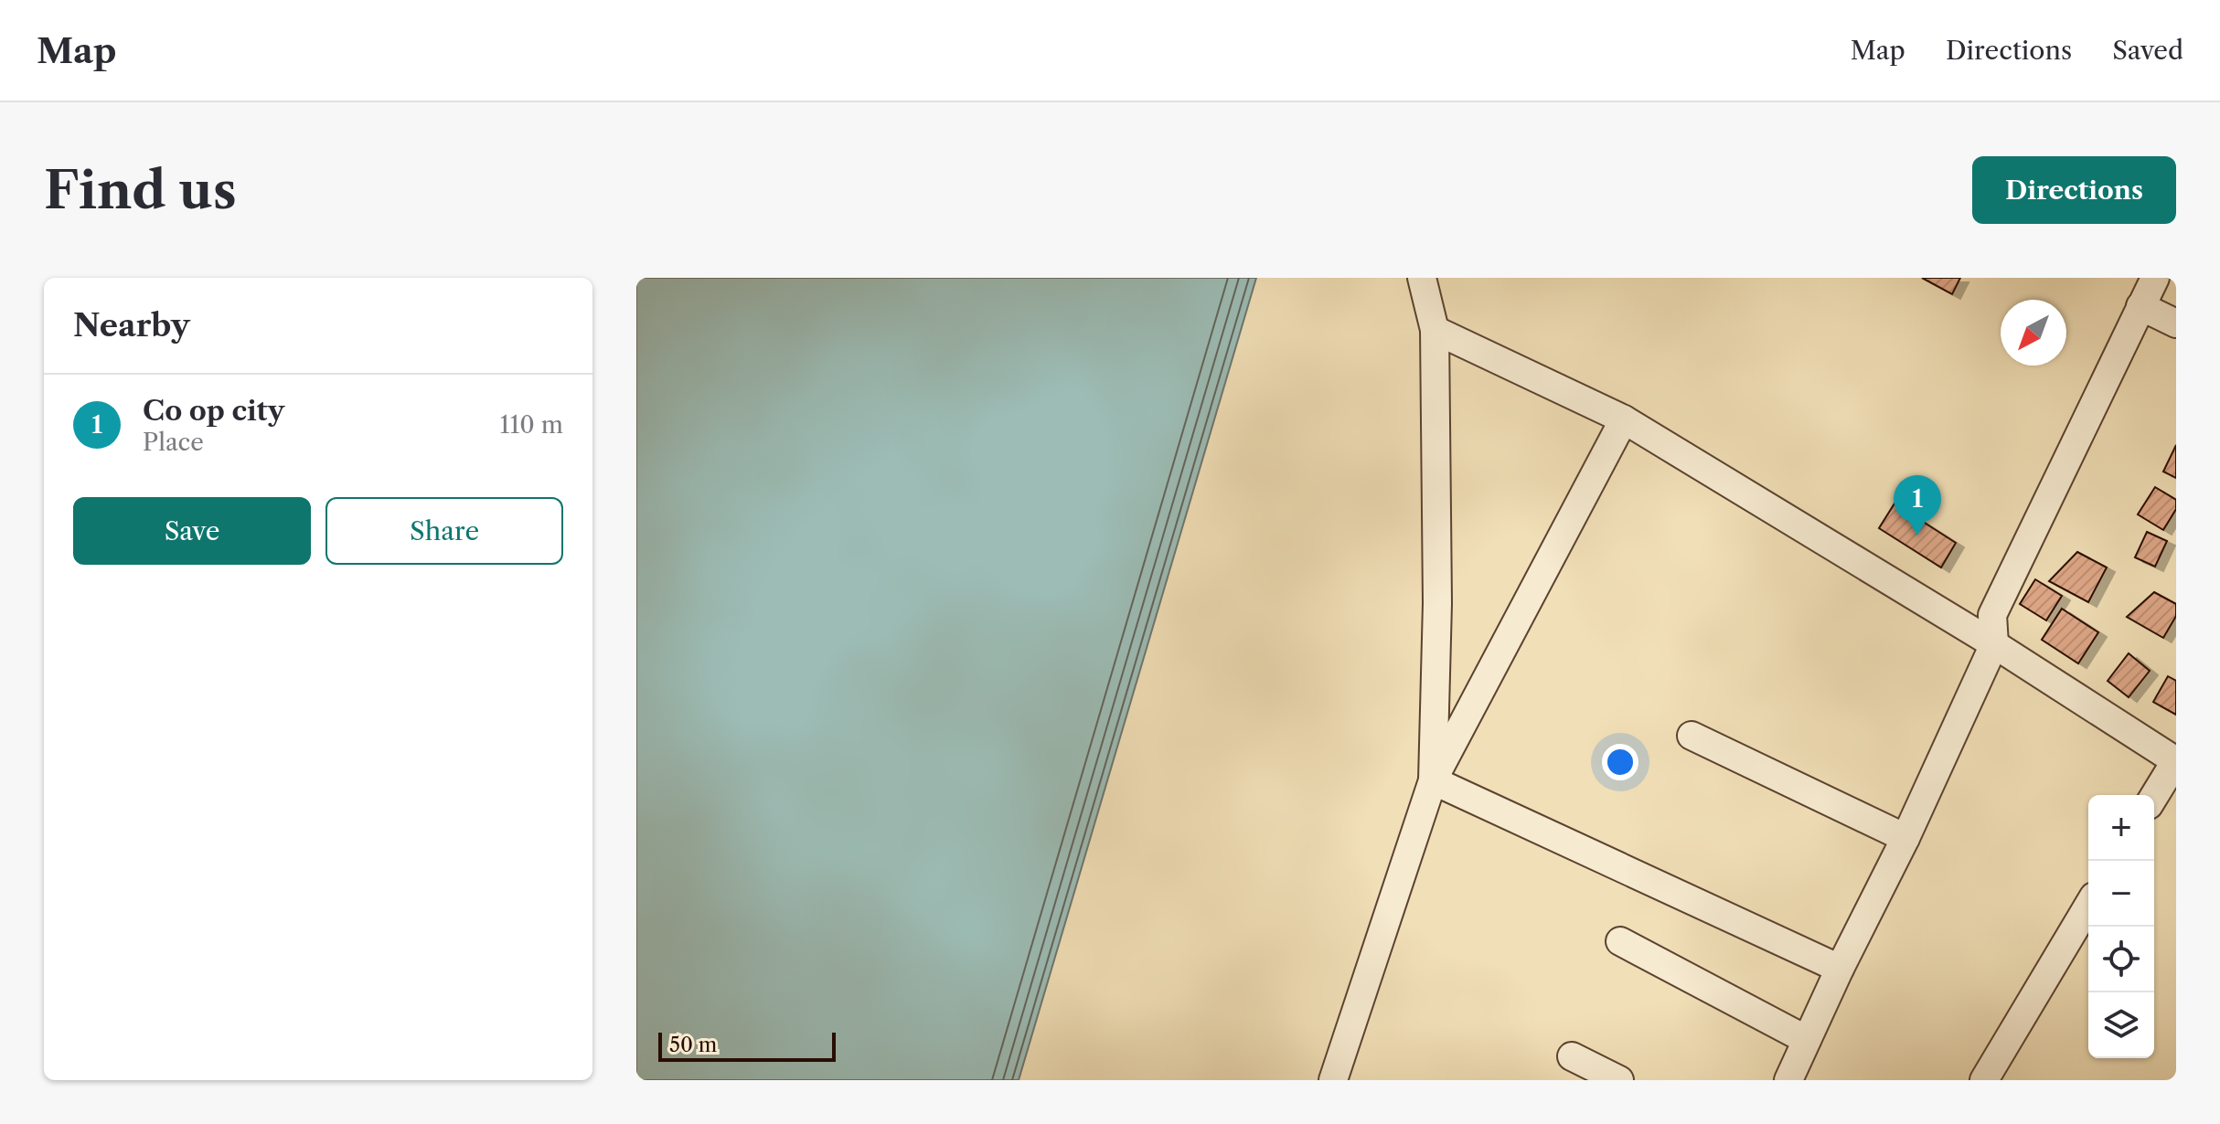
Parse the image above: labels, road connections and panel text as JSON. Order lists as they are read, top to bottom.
{
  "scale_bar": "50 m",
  "north": "bottom left",
  "page": {
    "header": "Map",
    "nav": ["Map", "Directions", "Saved"],
    "buttons": [
      "Directions",
      ["Save", "Share"]
    ],
    "title": "Find us",
    "heading": "Nearby",
    "list": [
      {
        "mark": "1",
        "name": "Co op city",
        "note": "Place",
        "value": "110 m"
      }
    ],
    "pins": "1",
    "map_buttons": ["+", "−"],
    "scale": "50 m"
  }
}
